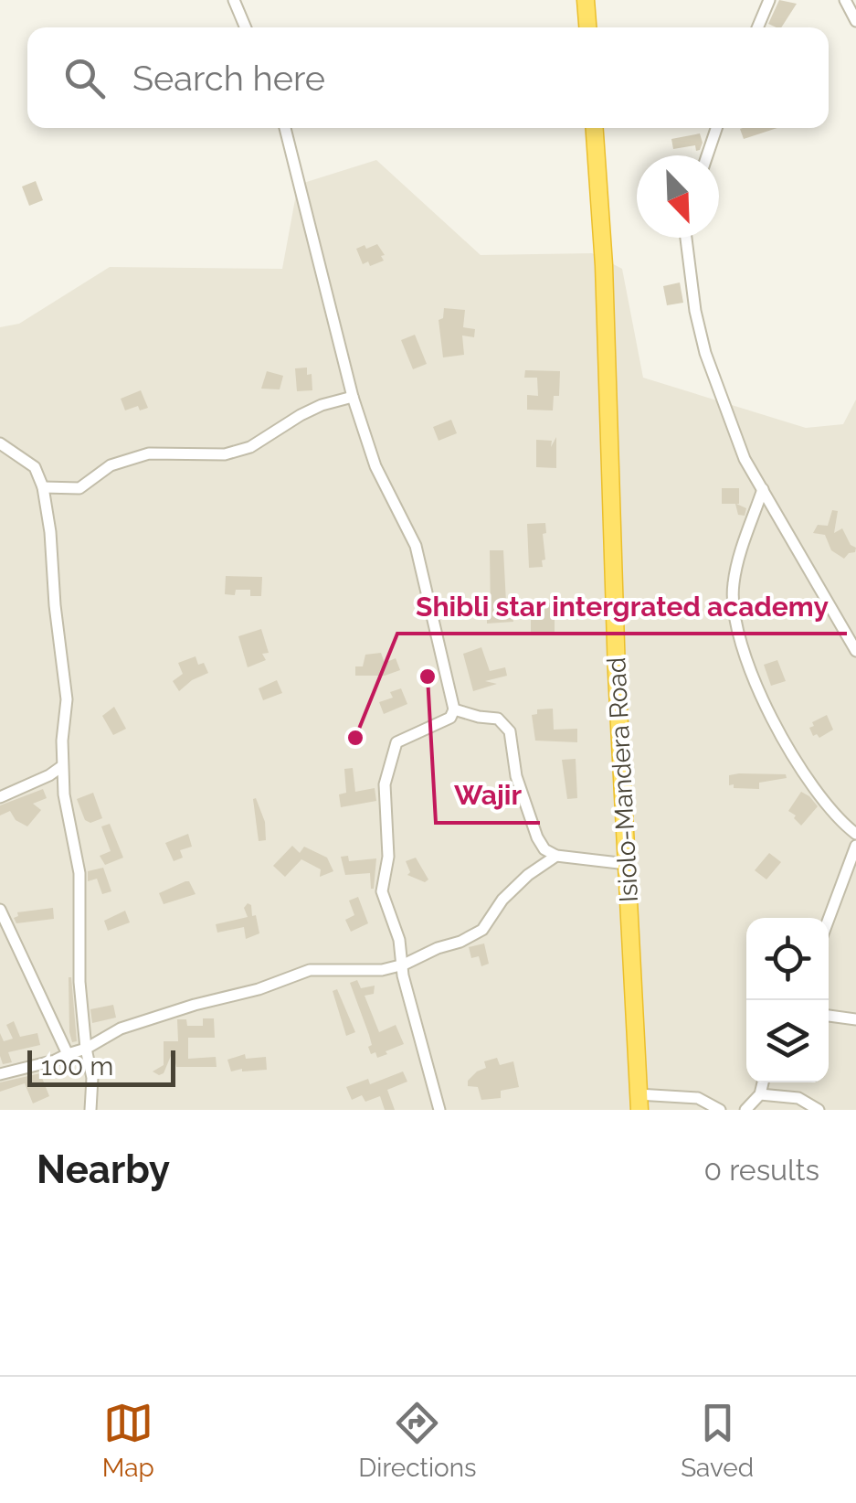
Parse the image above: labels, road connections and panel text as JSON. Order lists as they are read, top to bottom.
{
  "streets": {
    "highway": ["Isiolo-Mandera Road"]
  },
  "places": ["Wajir", "Shibli star intergrated academy"],
  "scale_bar": "100 m",
  "north": "bottom right",
  "page": {
    "search": "Search here",
    "scale": "100 m",
    "heading": ["Nearby", "0 results"],
    "nav": ["Map", "Directions", "Saved"]
  }
}
